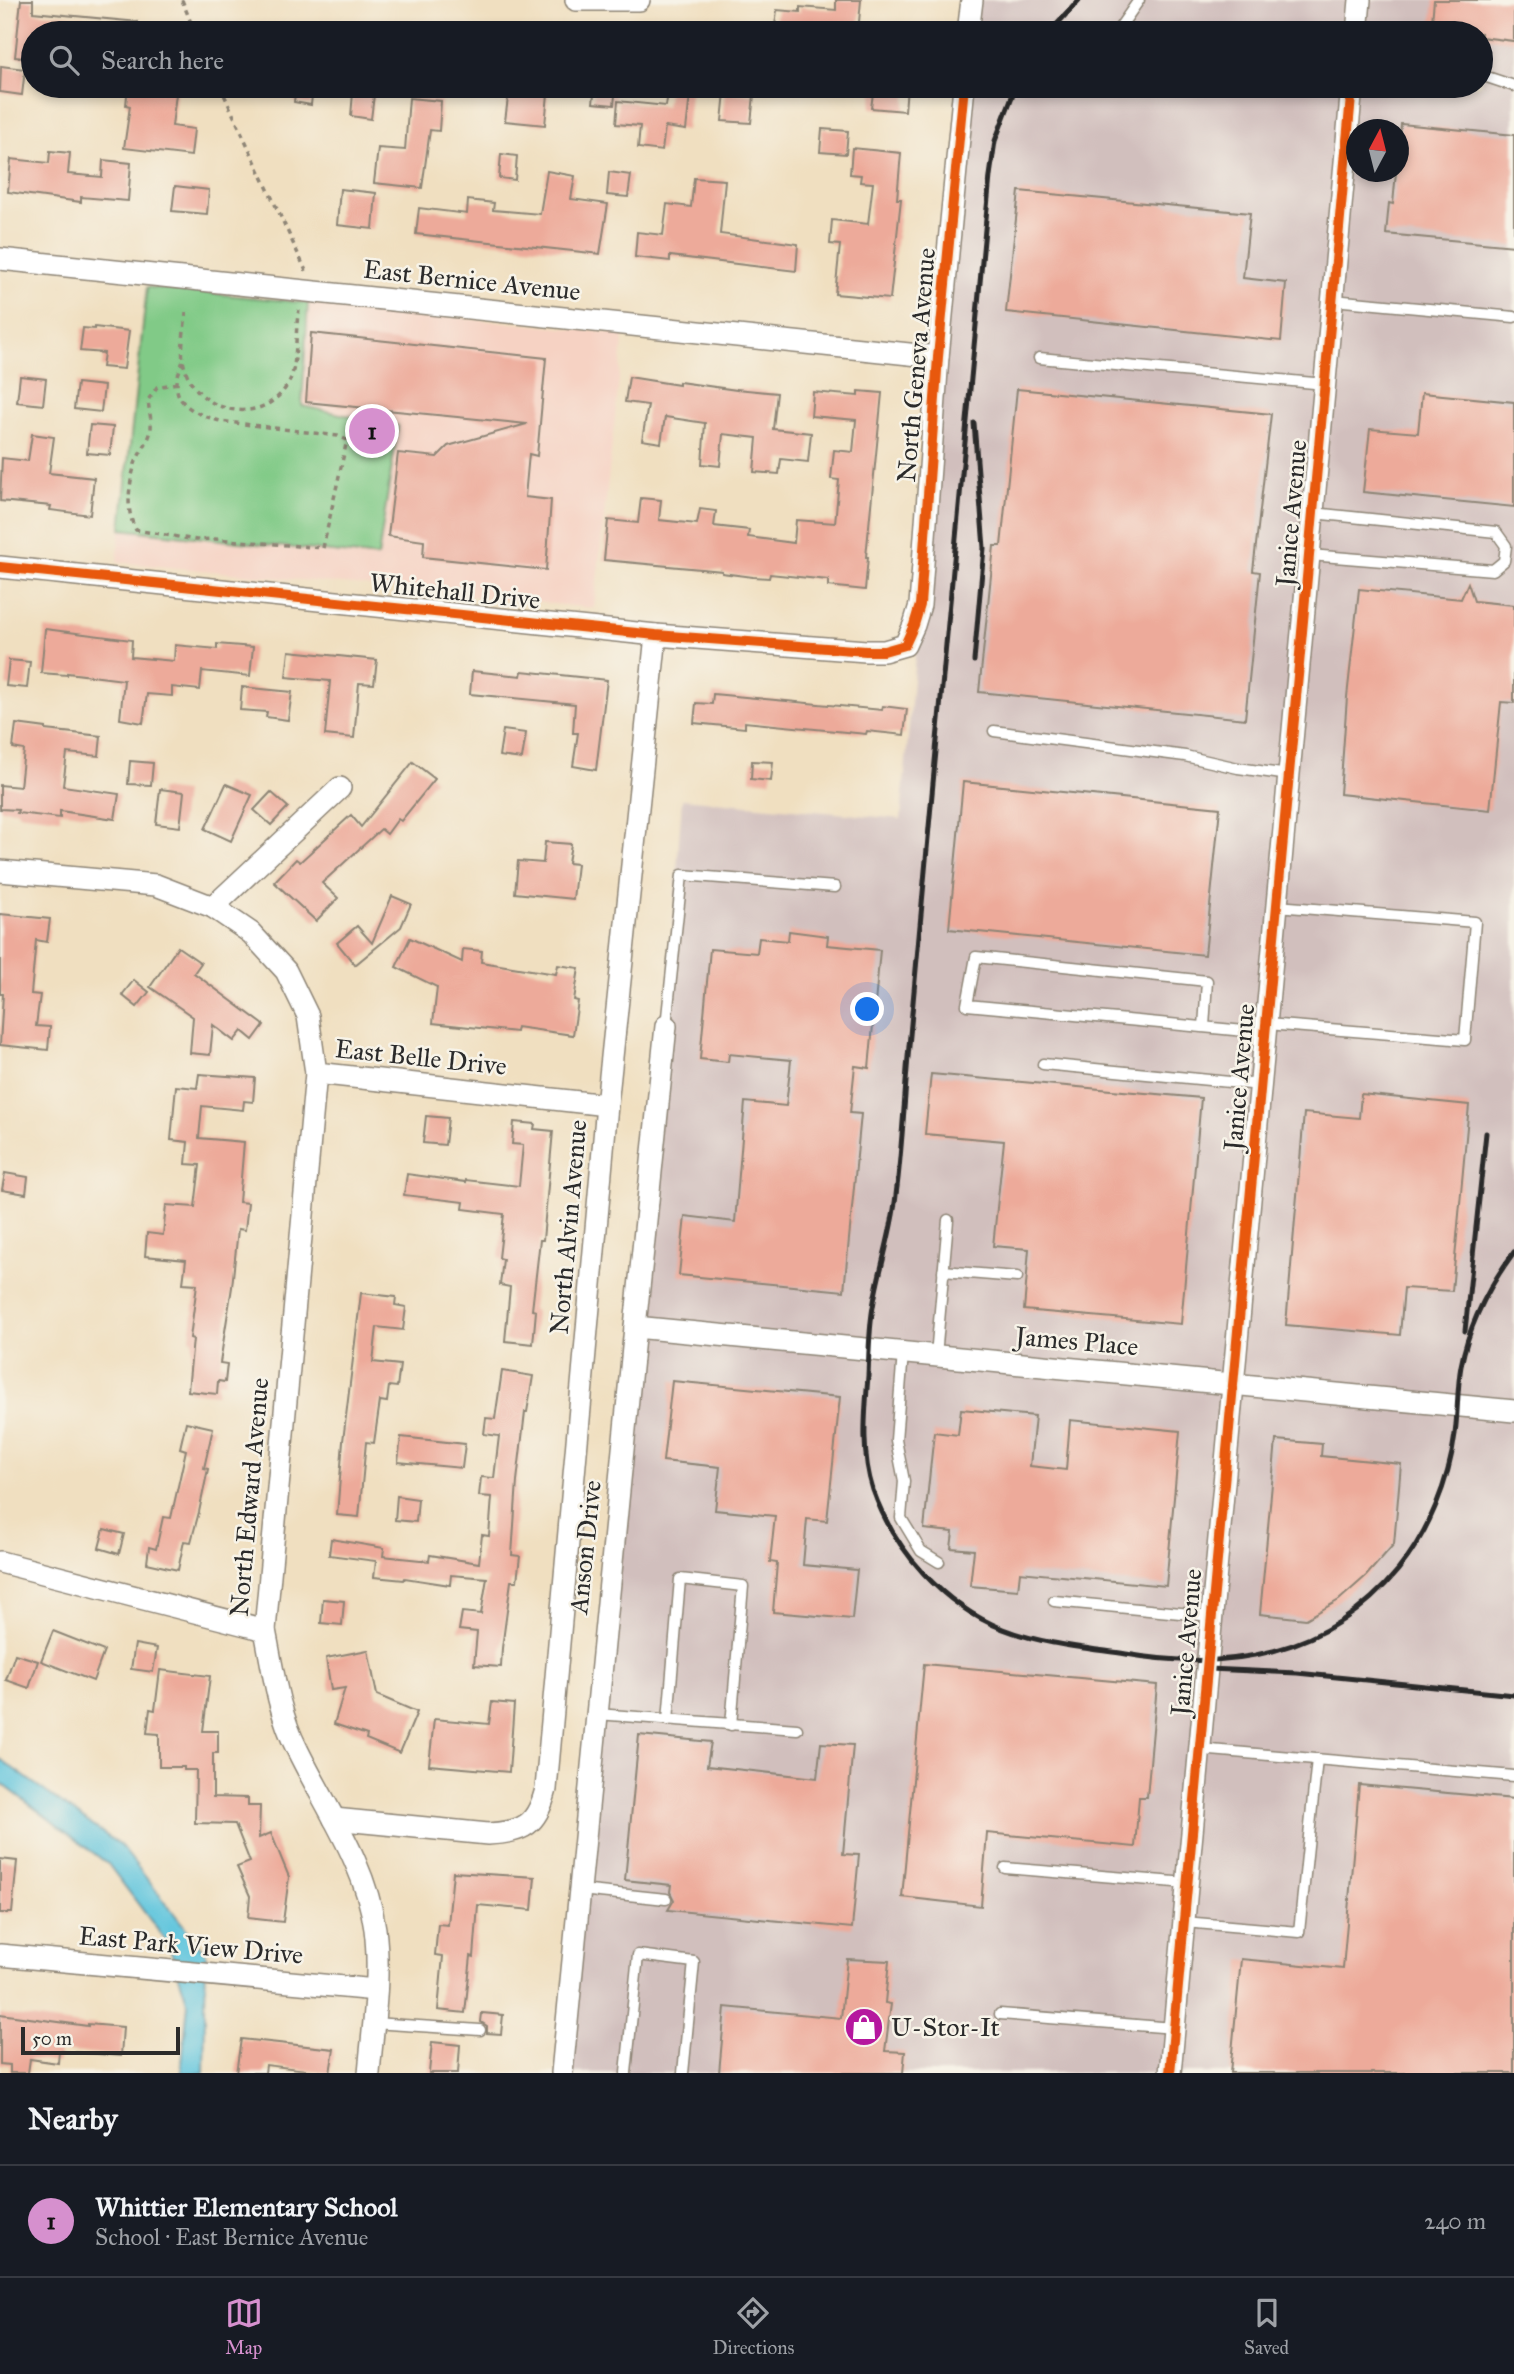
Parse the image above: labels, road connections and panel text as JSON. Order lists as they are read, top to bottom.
{
  "streets": {
    "street": [
      "East Bernice Avenue",
      "North Geneva Avenue",
      "Janice Avenue",
      "Whitehall Drive",
      "East Belle Drive",
      "North Alvin Avenue",
      "James Place",
      "North Edward Avenue",
      "Anson Drive",
      "East Park View Drive"
    ]
  },
  "crossings": [
    ["East Bernice Avenue", "North Geneva Avenue"],
    ["North Geneva Avenue", "Whitehall Drive"],
    ["Janice Avenue", "James Place"],
    ["Whitehall Drive", "North Alvin Avenue"],
    ["East Belle Drive", "North Alvin Avenue"],
    ["East Belle Drive", "North Edward Avenue"],
    ["North Alvin Avenue", "North Edward Avenue"],
    ["James Place", "Anson Drive"],
    ["North Edward Avenue", "East Park View Drive"]
  ],
  "places": {
    "shop": ["U-Stor-It"]
  },
  "scale_bar": "50 m",
  "north": "top",
  "page": {
    "search": "Search here",
    "pins": "1",
    "scale": "50 m",
    "heading": "Nearby",
    "list": [
      {
        "mark": "1",
        "name": "Whittier Elementary School",
        "note": "School · East Bernice Avenue",
        "value": "240 m"
      }
    ],
    "nav": ["Map", "Directions", "Saved"]
  }
}
